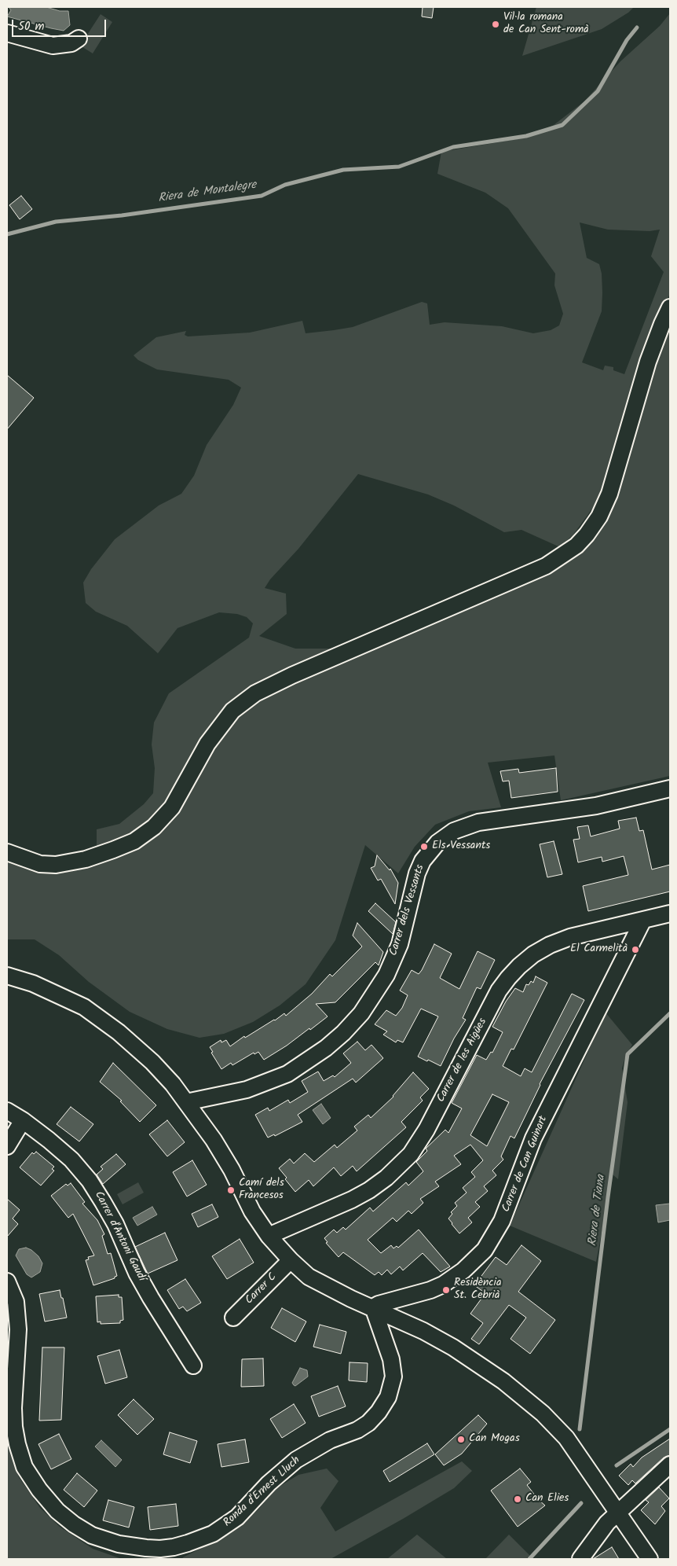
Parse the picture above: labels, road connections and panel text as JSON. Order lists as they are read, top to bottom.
{
  "streets": {
    "street": [
      "Carrer dels Vessants",
      "Carrer de les Aigües",
      "Carrer de Can Guinart",
      "Carrer d'Antoni Gaudí",
      "Carrer C",
      "Ronda d'Ernest Lluch"
    ]
  },
  "crossings": [
    ["Carrer de les Aigües", "Carrer de Can Guinart"],
    ["Carrer de Can Guinart", "Ronda d'Ernest Lluch"]
  ],
  "water": ["Riera de Montalegre", "Riera de Tiana"],
  "places": [
    "Vil·la romana de Can Sent-romà",
    "Els Vessants",
    "El Carmelità",
    "Camí dels Francesos",
    "Residència St. Cebrià",
    "Can Mogas",
    "Can Elies"
  ],
  "scale_bar": "50 m"
}
